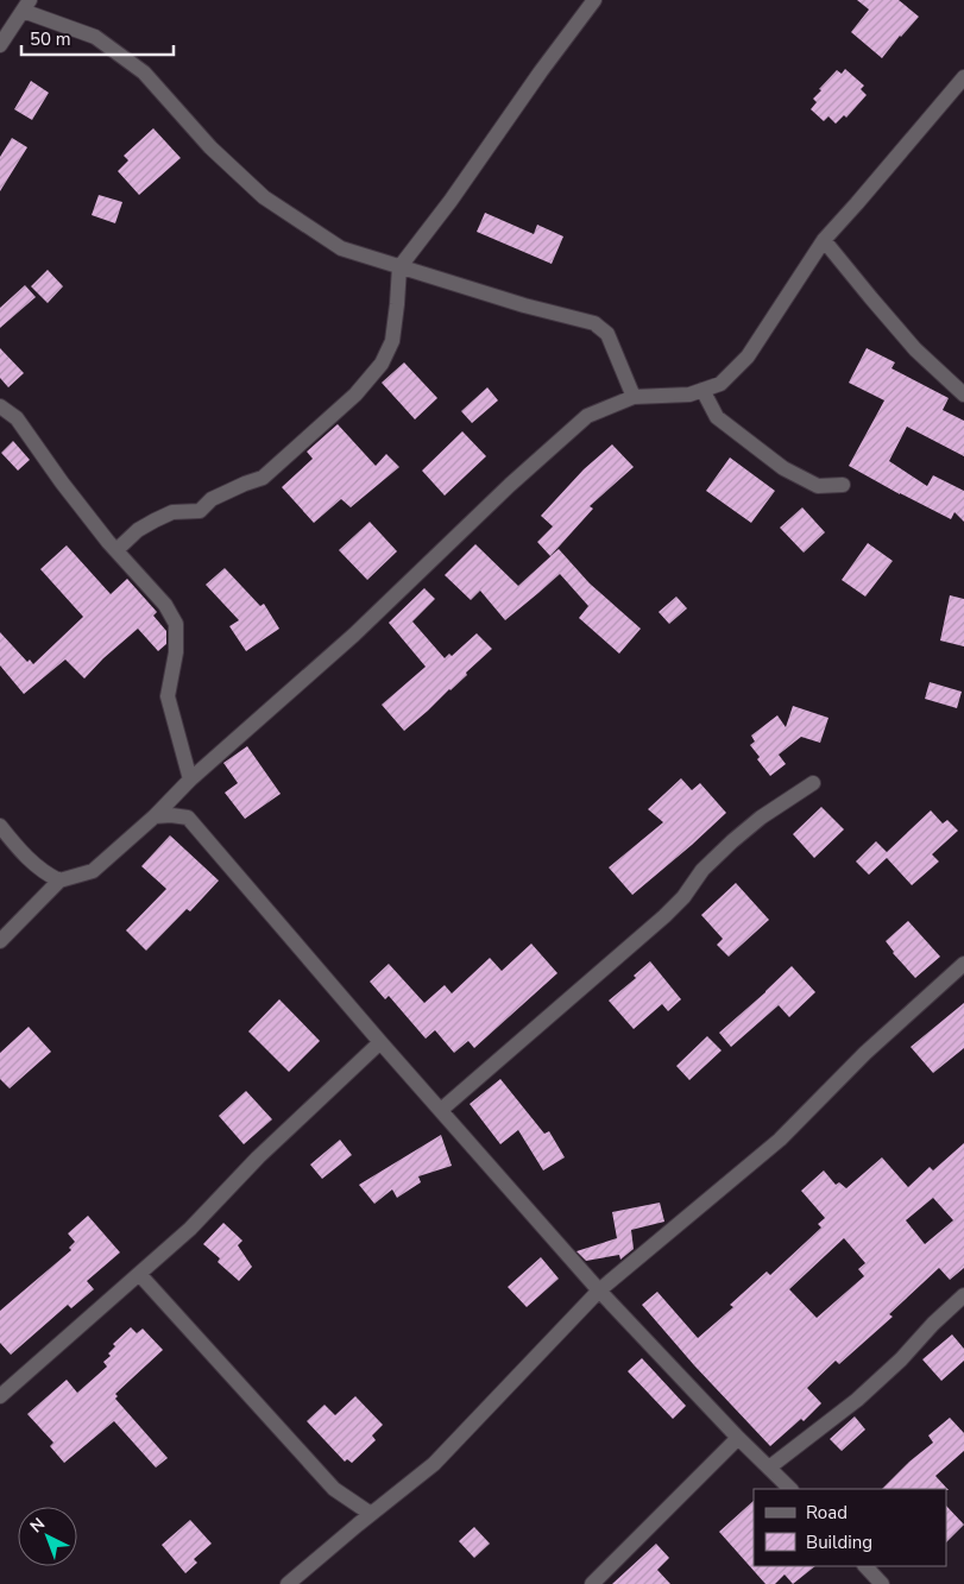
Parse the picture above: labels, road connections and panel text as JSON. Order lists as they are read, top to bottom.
{
  "legend": ["Road", "Building"],
  "scale_bar": "50 m",
  "north": "top left"
}
